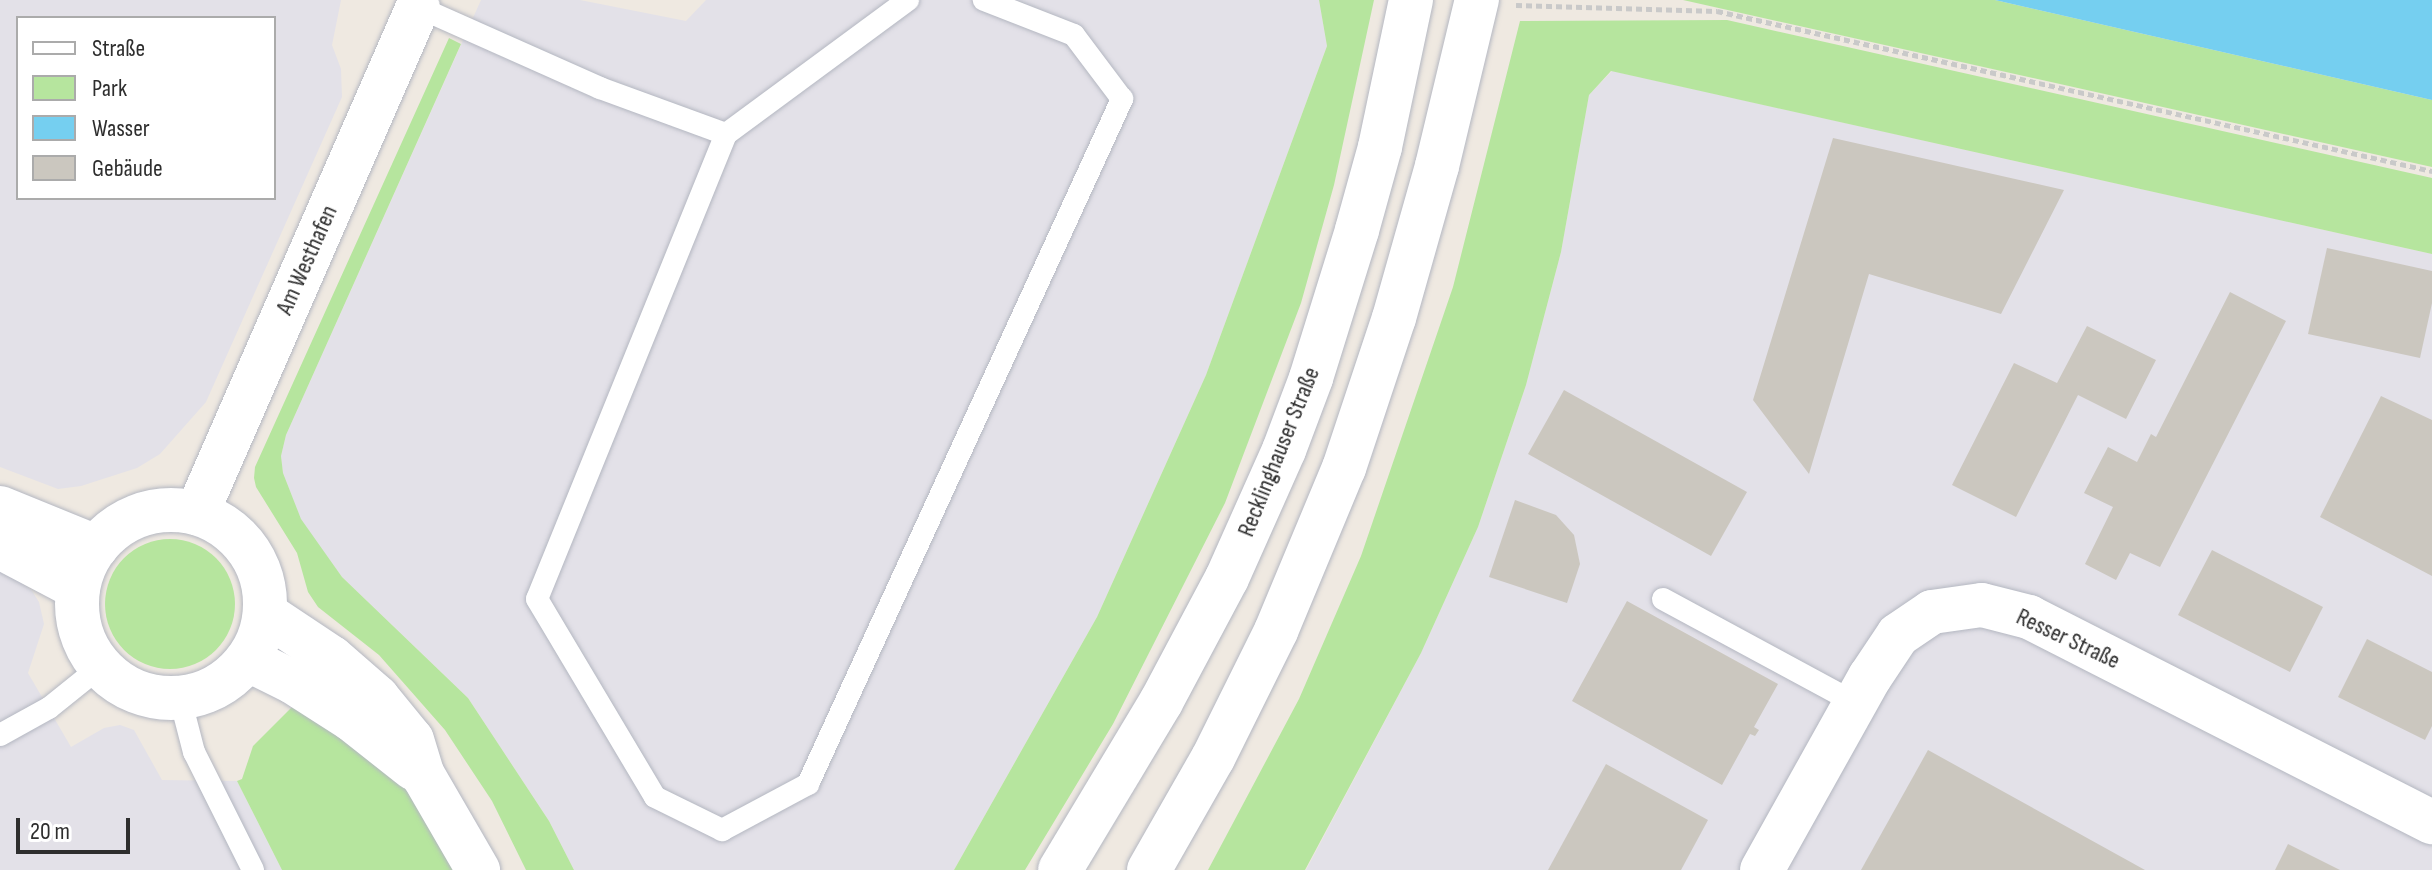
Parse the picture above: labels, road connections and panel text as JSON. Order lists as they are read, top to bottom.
{
  "streets": {
    "street": ["Am Westhafen", "Recklinghauser Straße", "Resser Straße"]
  },
  "legend": [
    "Straße",
    "Park",
    "Wasser",
    "Gebäude"
  ],
  "scale_bar": "20 m"
}
